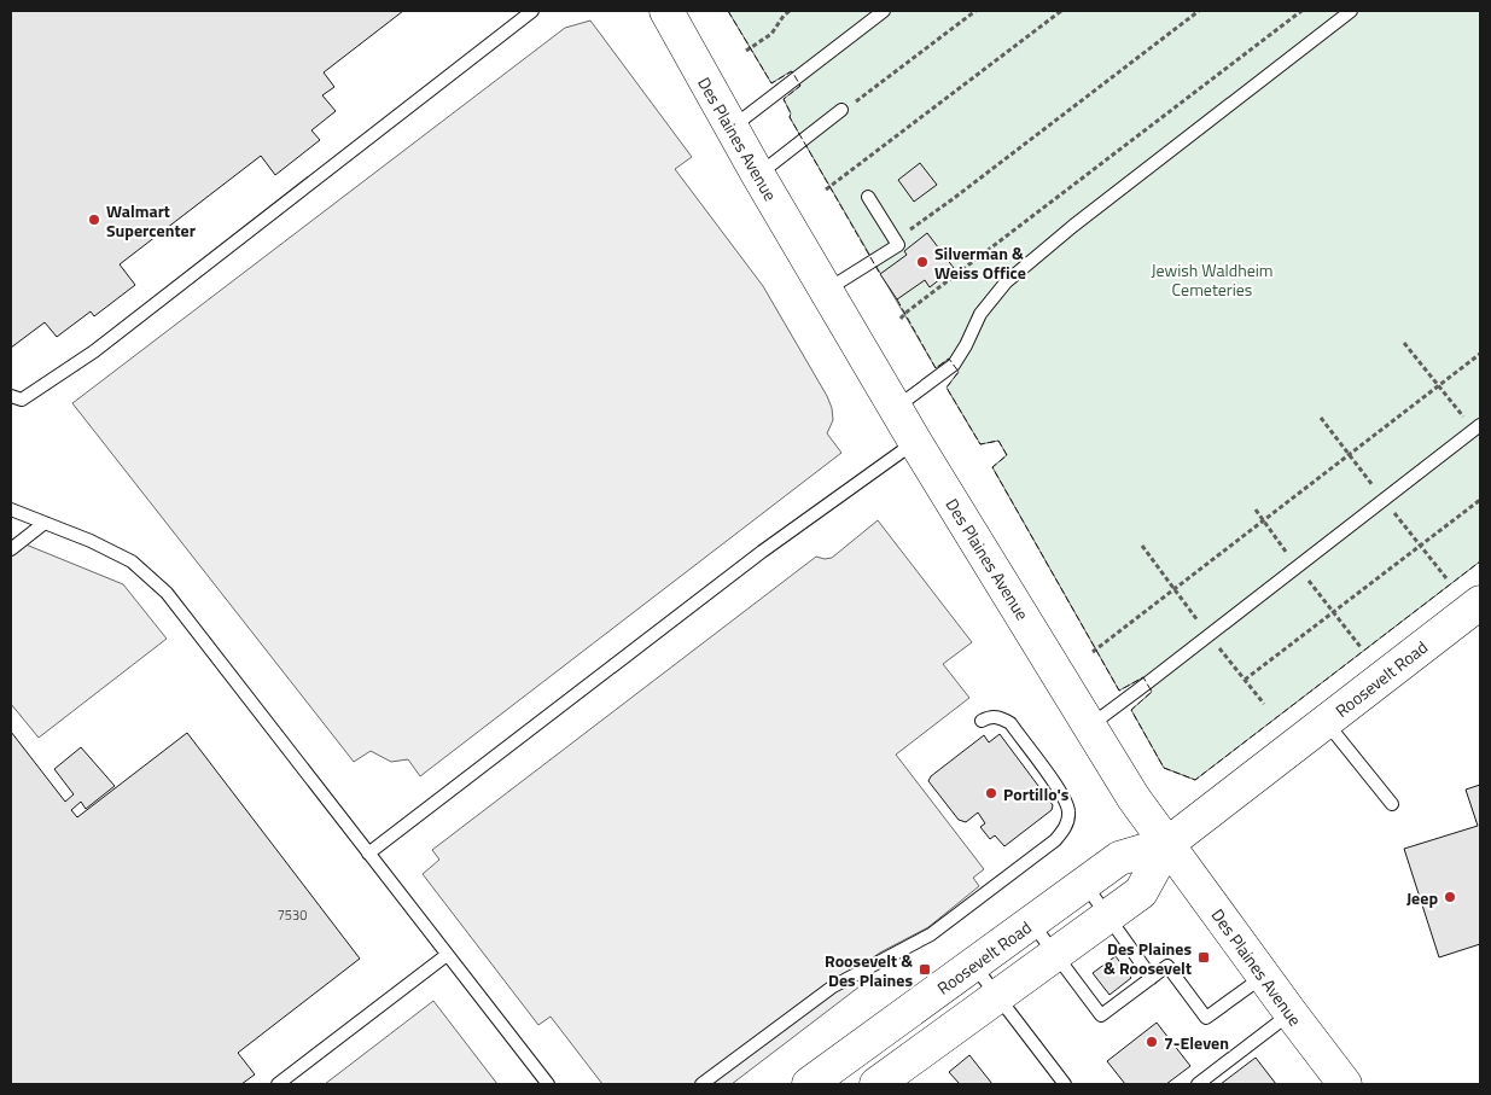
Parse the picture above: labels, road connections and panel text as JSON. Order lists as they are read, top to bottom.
{
  "streets": {
    "main road": ["Des Plaines Avenue", "Roosevelt Road"]
  },
  "crossings": [
    ["Des Plaines Avenue", "Roosevelt Road"]
  ],
  "parks": ["Jewish Waldheim Cemeteries"],
  "places": {
    "other": [
      "Walmart Supercenter",
      "Silverman & Weiss Office",
      "Portillo's",
      "Jeep",
      "7-Eleven"
    ],
    "transit": ["Des Plaines & Roosevelt", "Roosevelt & Des Plaines"]
  },
  "house_numbers": ["7530"]
}
